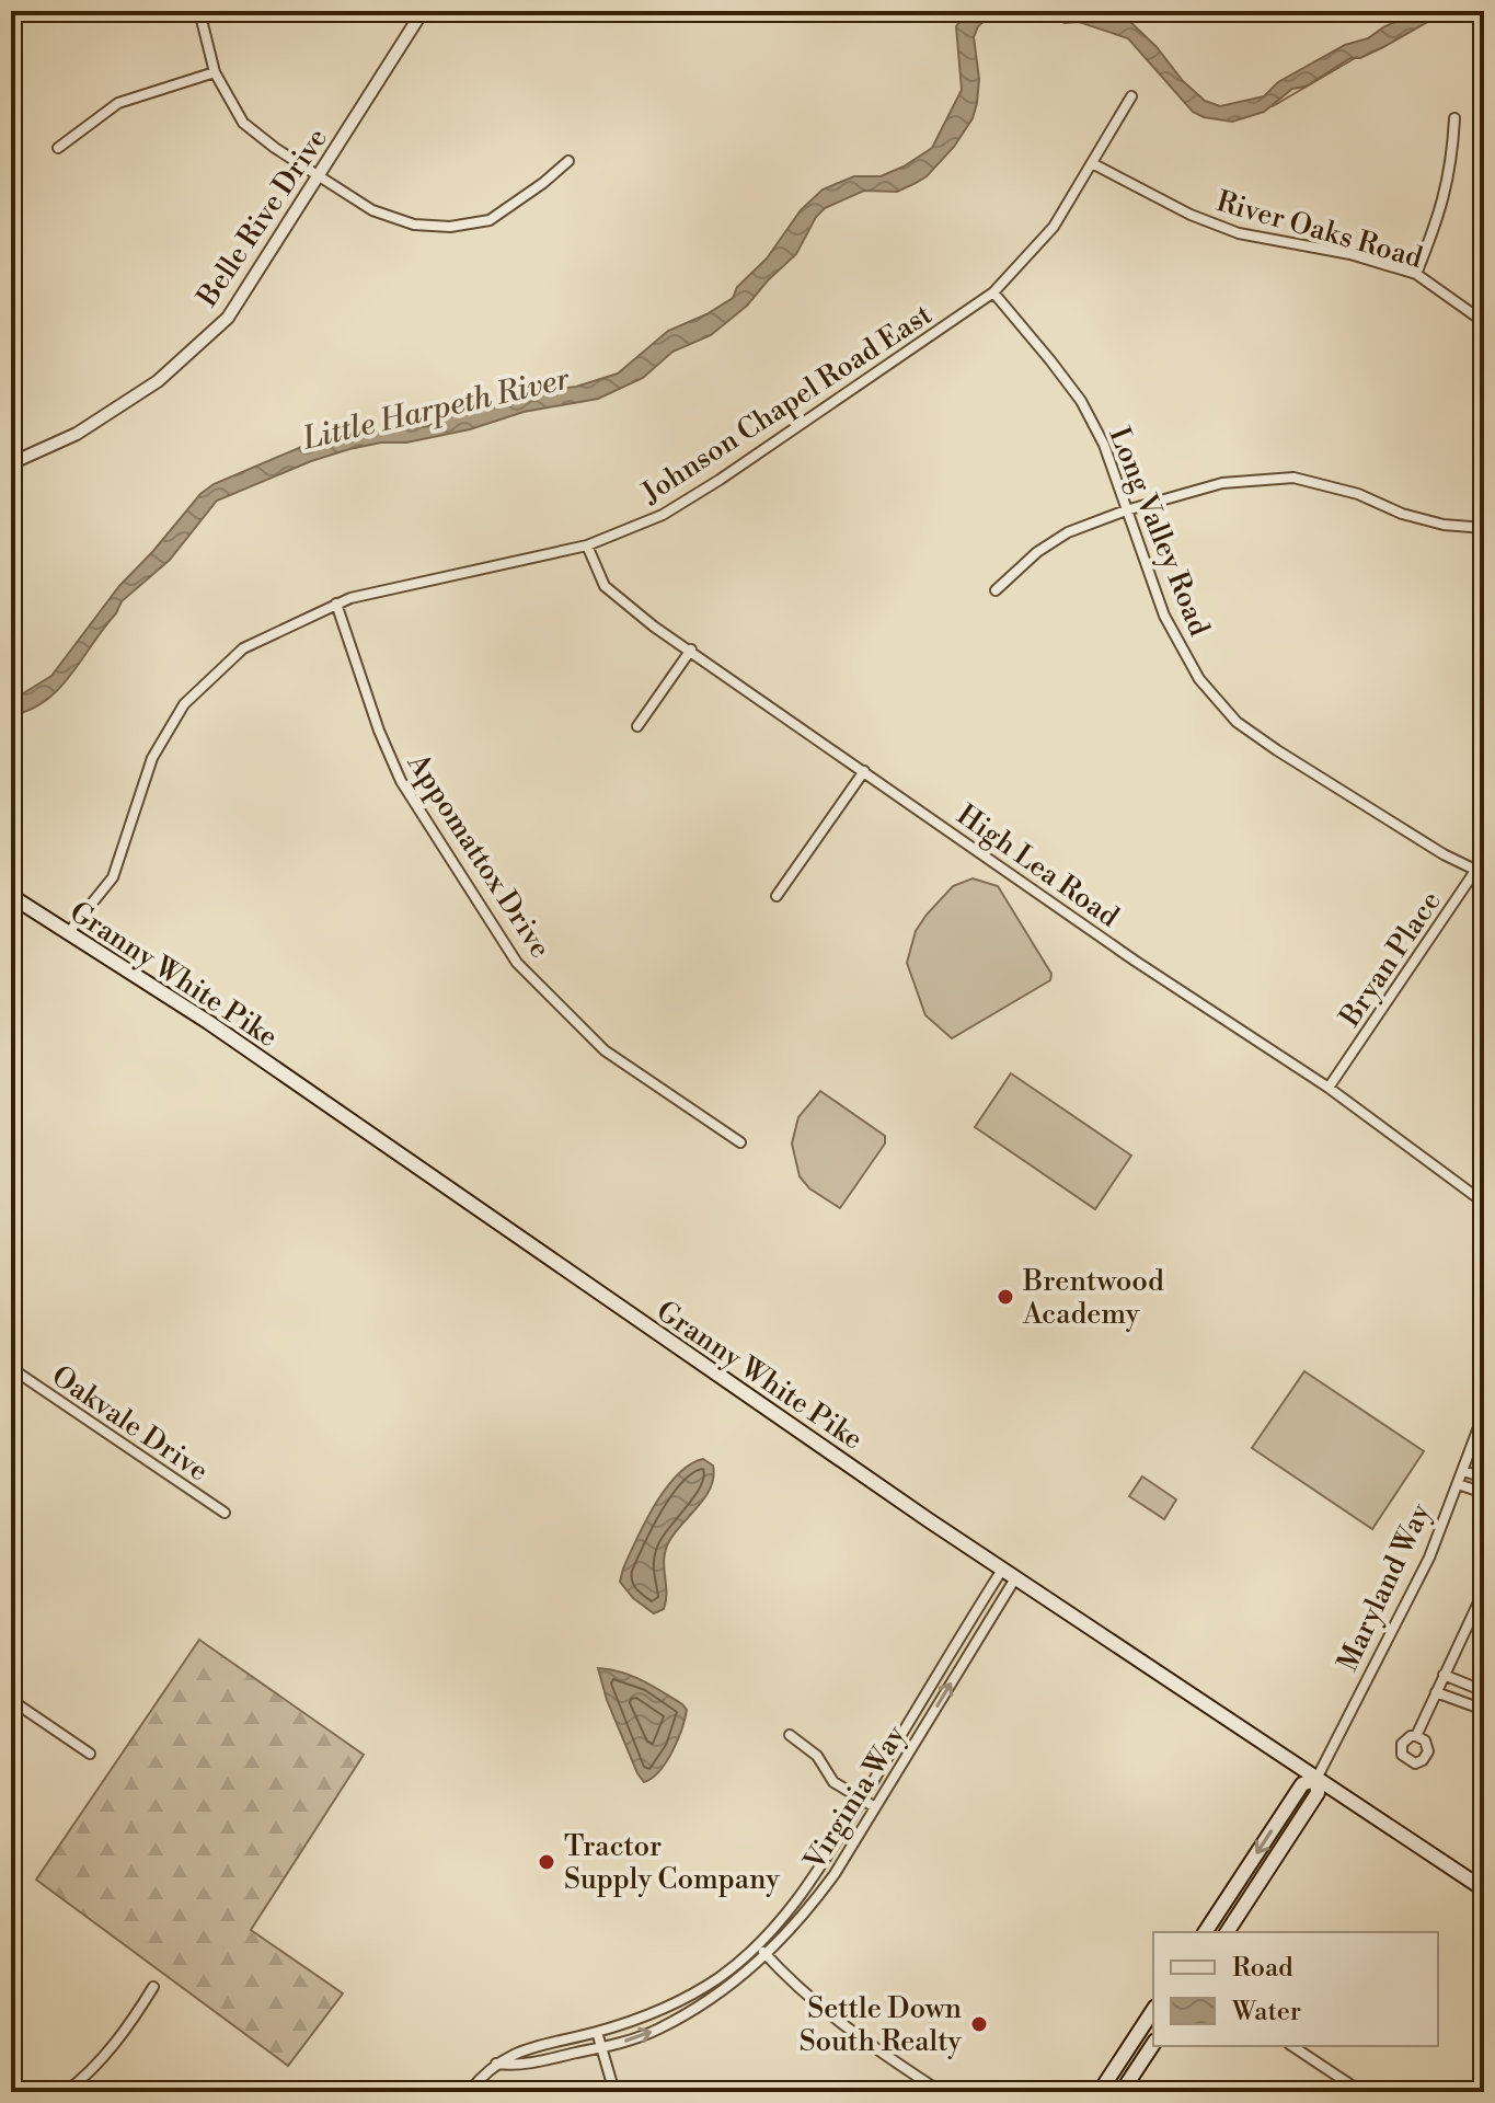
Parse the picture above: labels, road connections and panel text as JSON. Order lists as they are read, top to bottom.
{
  "streets": {
    "main road": ["Granny White Pike", "Maryland Way"],
    "street": [
      "Belle Rive Drive",
      "River Oaks Road",
      "Johnson Chapel Road East",
      "Long Valley Road",
      "Appomattox Drive",
      "High Lea Road",
      "Bryan Place",
      "Oakvale Drive",
      "Virginia Way"
    ]
  },
  "crossings": [
    ["River Oaks Road", "Johnson Chapel Road East"],
    ["Johnson Chapel Road East", "Long Valley Road"],
    ["Johnson Chapel Road East", "Appomattox Drive"],
    ["Johnson Chapel Road East", "High Lea Road"],
    ["Johnson Chapel Road East", "Granny White Pike"],
    ["Long Valley Road", "Bryan Place"],
    ["High Lea Road", "Bryan Place"],
    ["Granny White Pike", "Maryland Way"],
    ["Granny White Pike", "Virginia Way"]
  ],
  "water": ["Little Harpeth River"],
  "places": ["Brentwood Academy", "Tractor Supply Company", "Settle Down South Realty"],
  "legend": ["Road", "Water"]
}
